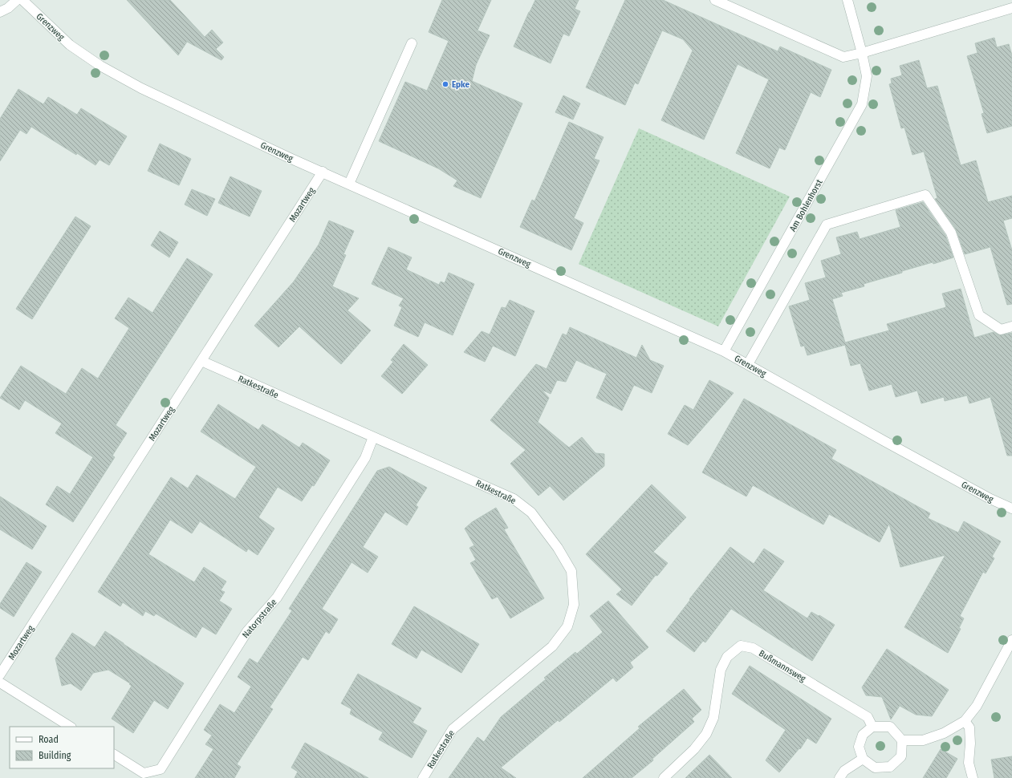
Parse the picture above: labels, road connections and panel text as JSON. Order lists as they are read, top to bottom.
{
  "streets": {
    "street": [
      "Grenzweg",
      "Mozartweg",
      "Am Bohlenhorst",
      "Ratkestraße",
      "Natorpstraße",
      "Bußmannsweg"
    ]
  },
  "crossings": [
    ["Grenzweg", "Mozartweg"],
    ["Grenzweg", "Am Bohlenhorst"],
    ["Mozartweg", "Ratkestraße"],
    ["Ratkestraße", "Natorpstraße"]
  ],
  "places": ["Epke"],
  "legend": ["Road", "Building"]
}
